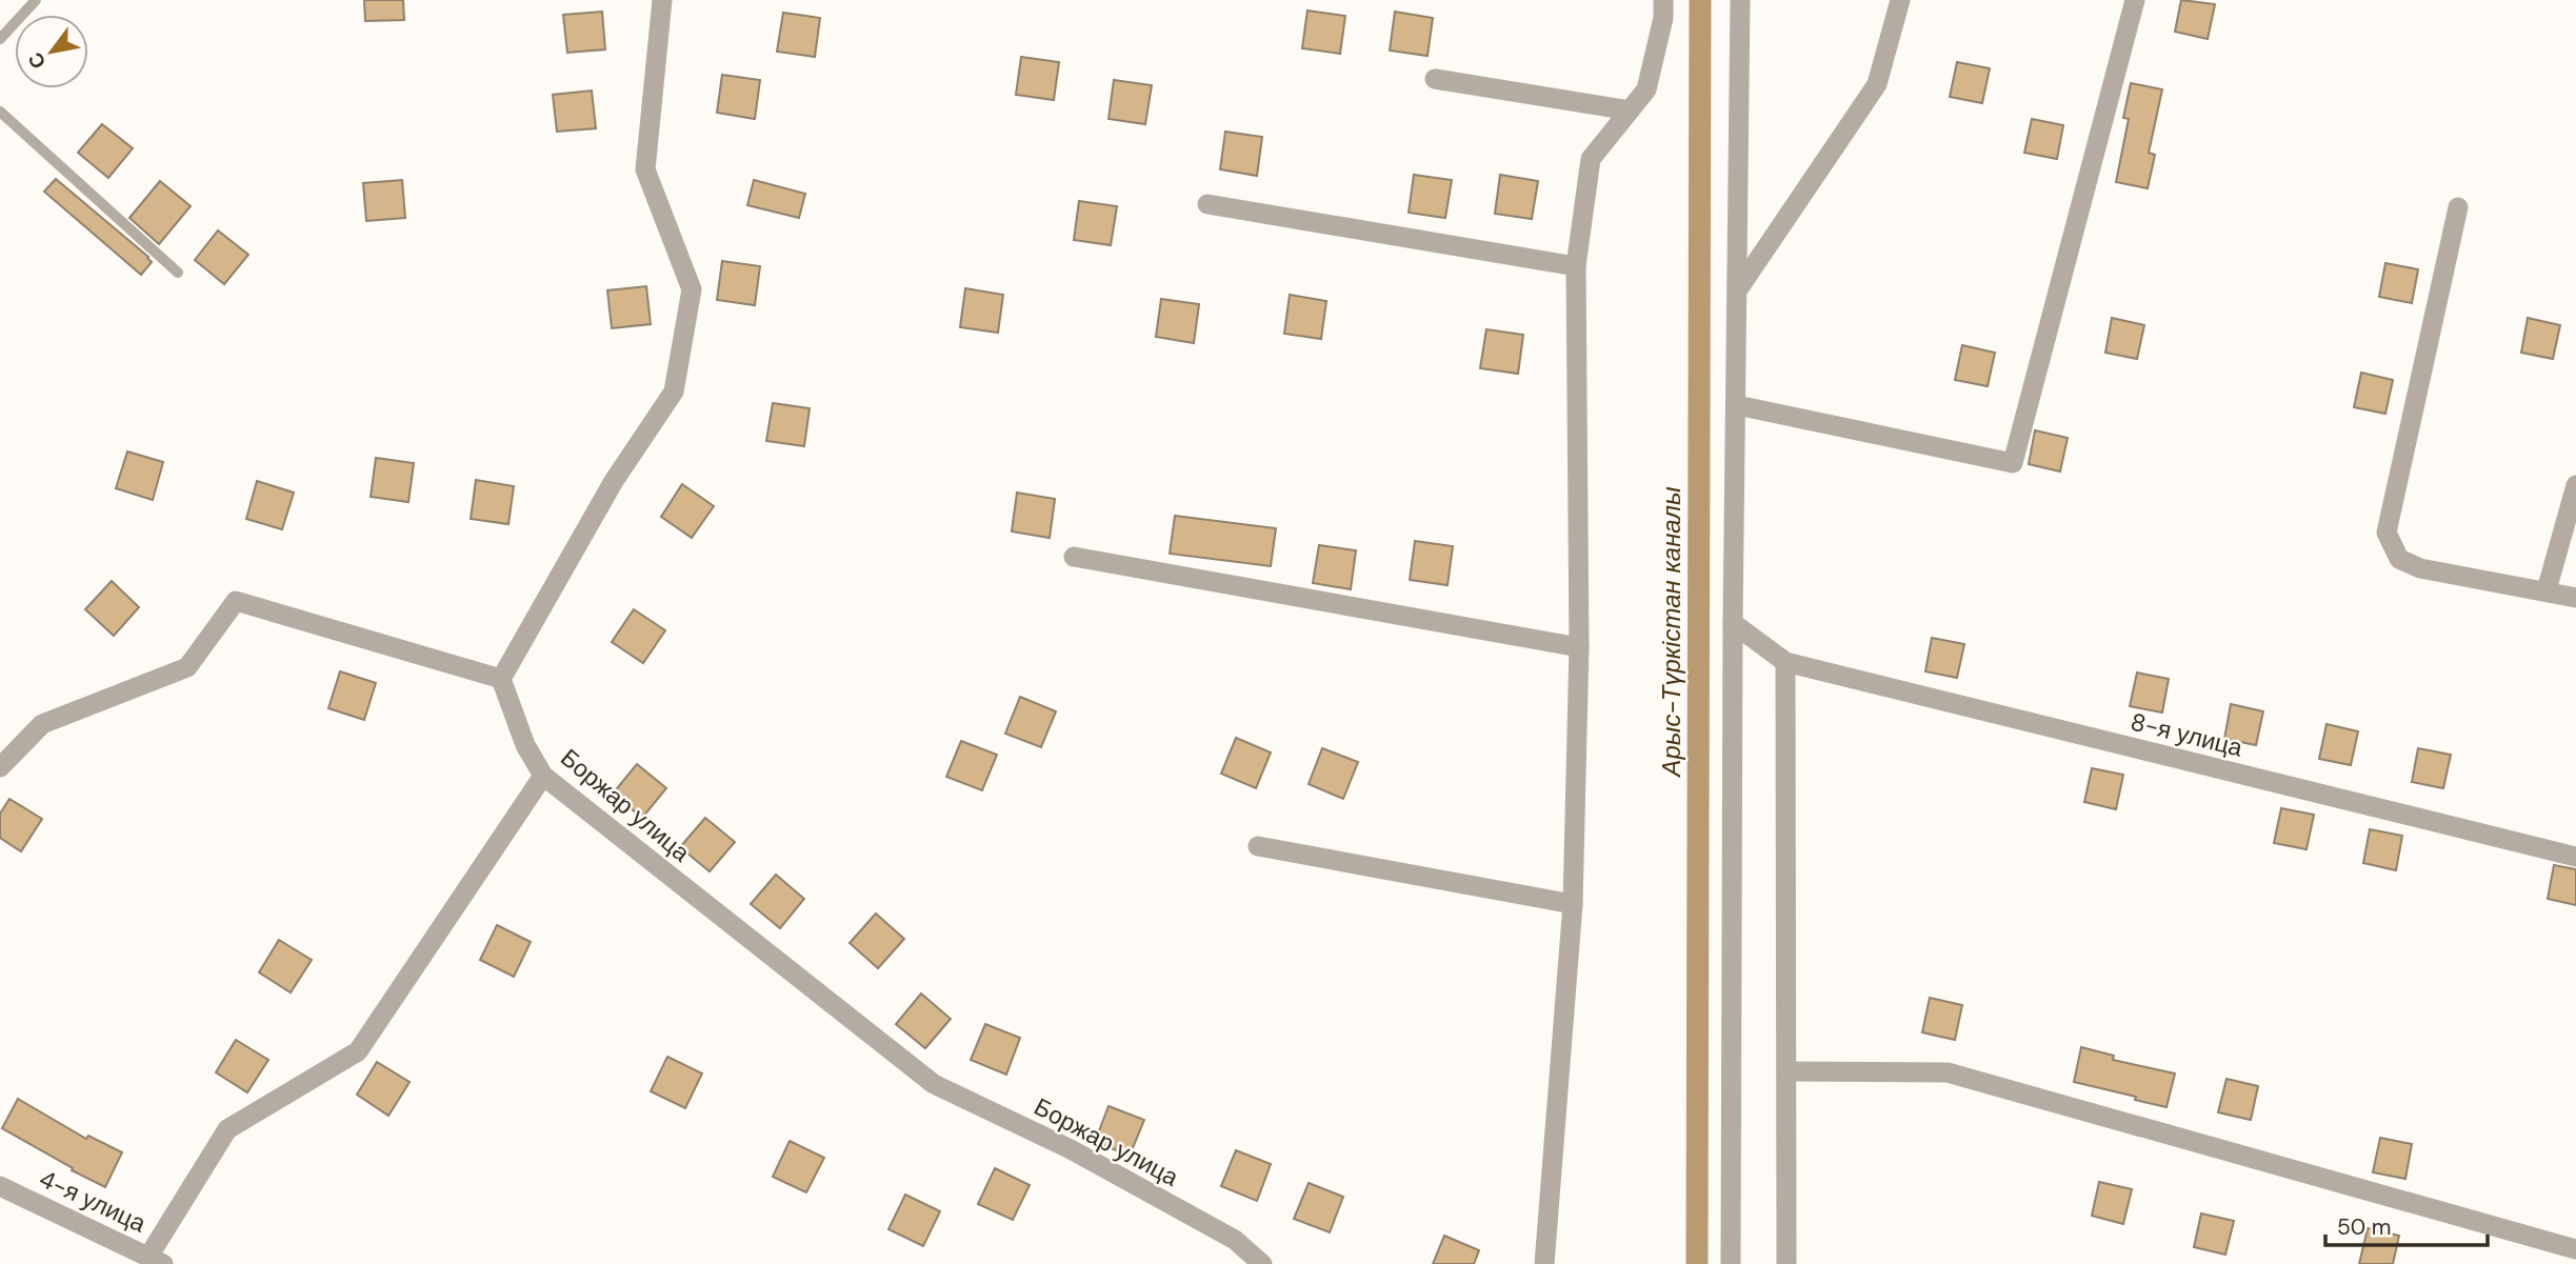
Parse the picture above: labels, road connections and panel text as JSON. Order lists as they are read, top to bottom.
{
  "streets": {
    "street": ["8-я улица", "Боржар улица", "4-я улица"]
  },
  "water": ["Арыс-Түркістан каналы"],
  "scale_bar": "50 m",
  "north": "bottom left"
}
